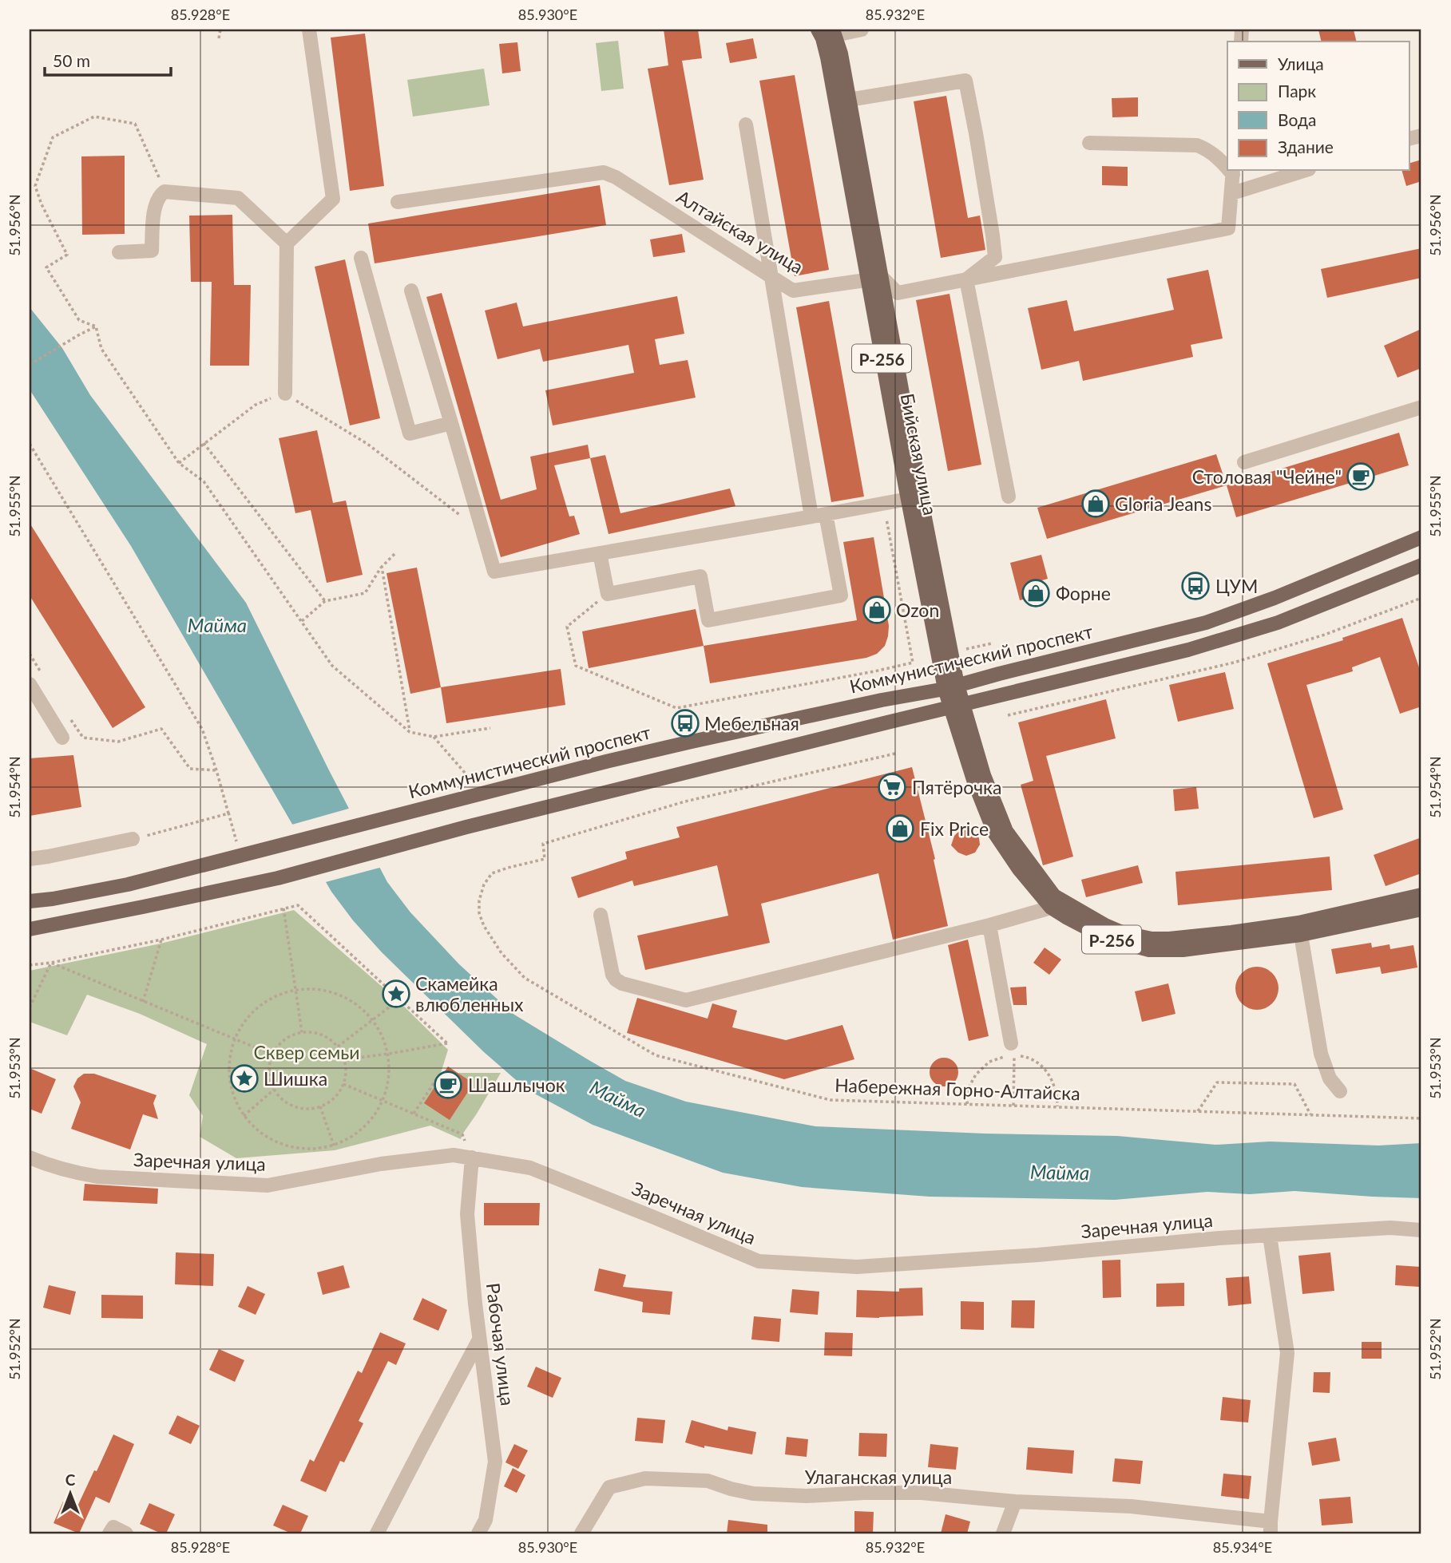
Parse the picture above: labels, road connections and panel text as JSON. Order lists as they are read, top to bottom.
{
  "streets": {
    "main road": ["Р-256", "Бийская улица", "Коммунистический проспект"],
    "street": [
      "Алтайская улица",
      "Заречная улица",
      "Рабочая улица",
      "Улаганская улица"
    ],
    "path": ["Набережная Горно-Алтайска"]
  },
  "crossings": [
    ["Алтайская улица", "Бийская улица"],
    ["Р-256", "Бийская улица"],
    ["Р-256", "Коммунистический проспект"],
    ["Бийская улица", "Коммунистический проспект"],
    ["Заречная улица", "Рабочая улица"]
  ],
  "water": ["Майма"],
  "parks": ["Сквер семьи"],
  "places": {
    "cafe": ["Столовая \"Чейне\"", "Шашлычок"],
    "shop": [
      "Gloria Jeans",
      "Форне",
      "Ozon",
      "Fix Price"
    ],
    "bus stop": ["ЦУМ", "Мебельная"],
    "supermarket": ["Пятёрочка"],
    "place": ["Скамейка влюбленных", "Шишка"]
  },
  "legend": [
    "Улица",
    "Парк",
    "Вода",
    "Здание"
  ],
  "scale_bar": "50 m",
  "north": "top",
  "coordinates": [
    "85.928°E",
    "85.930°E",
    "85.932°E",
    "51.956°N",
    "51.955°N",
    "51.954°N",
    "51.953°N",
    "51.952°N",
    "85.934°E"
  ]
}
